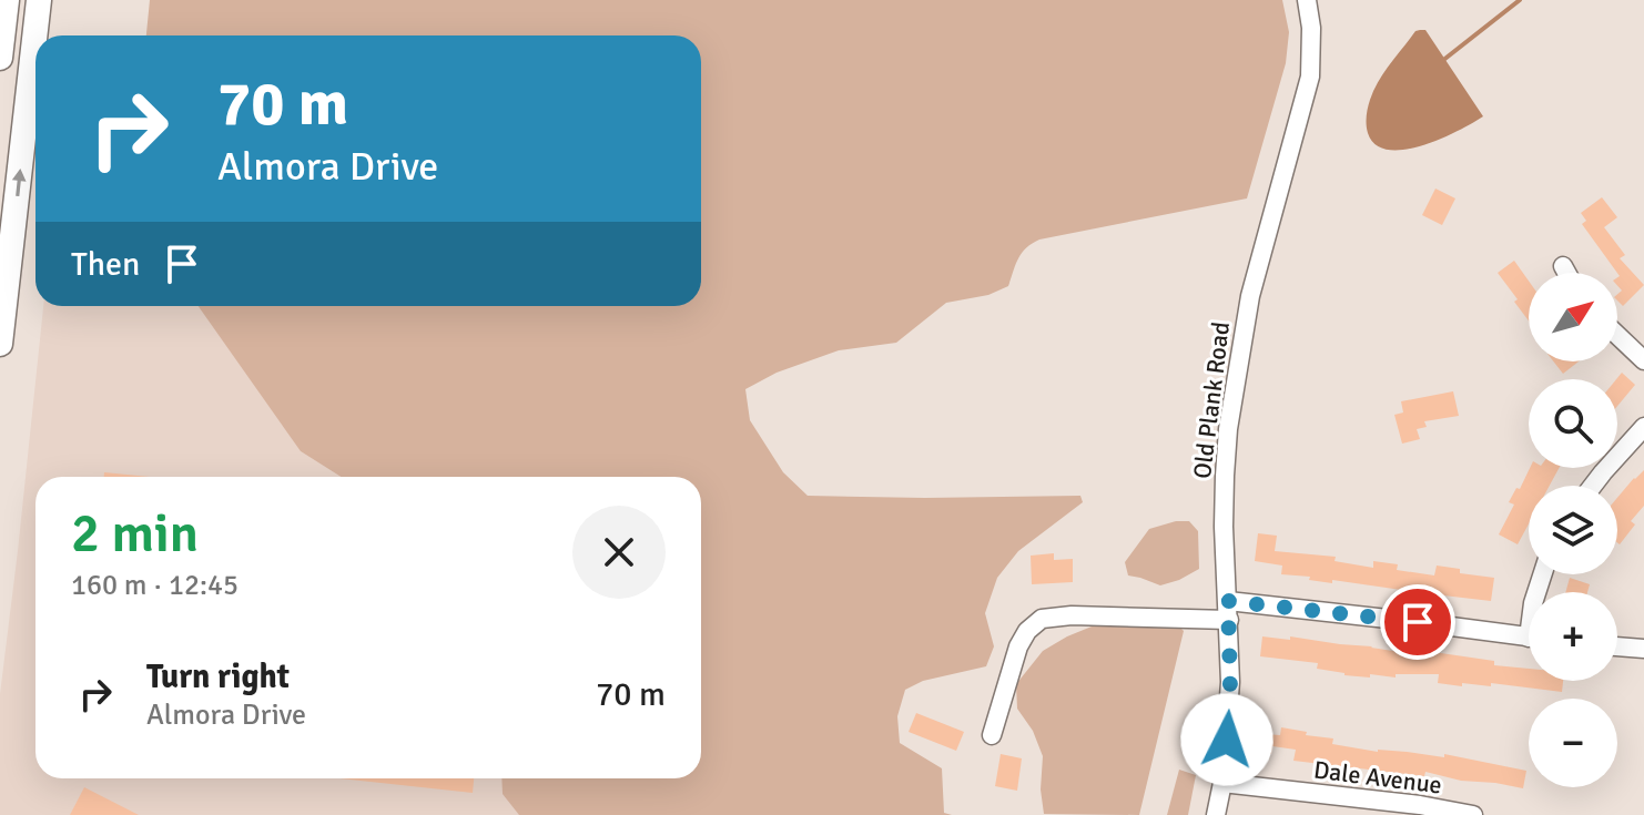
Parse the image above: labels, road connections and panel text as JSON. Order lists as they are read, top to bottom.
{
  "streets": {
    "street": ["Old Plank Road", "Dale Avenue"]
  },
  "crossings": [
    ["Old Plank Road", "Dale Avenue"]
  ],
  "north": "top right",
  "page": {
    "turn": ["70 m", "Almora Drive"],
    "then": "Then",
    "map_buttons": ["+", "−"],
    "heading": ["2 min", "160 m · 12:45"],
    "list": [
      {
        "name": "Turn right",
        "note": "Almora Drive",
        "value": "70 m"
      }
    ]
  }
}
